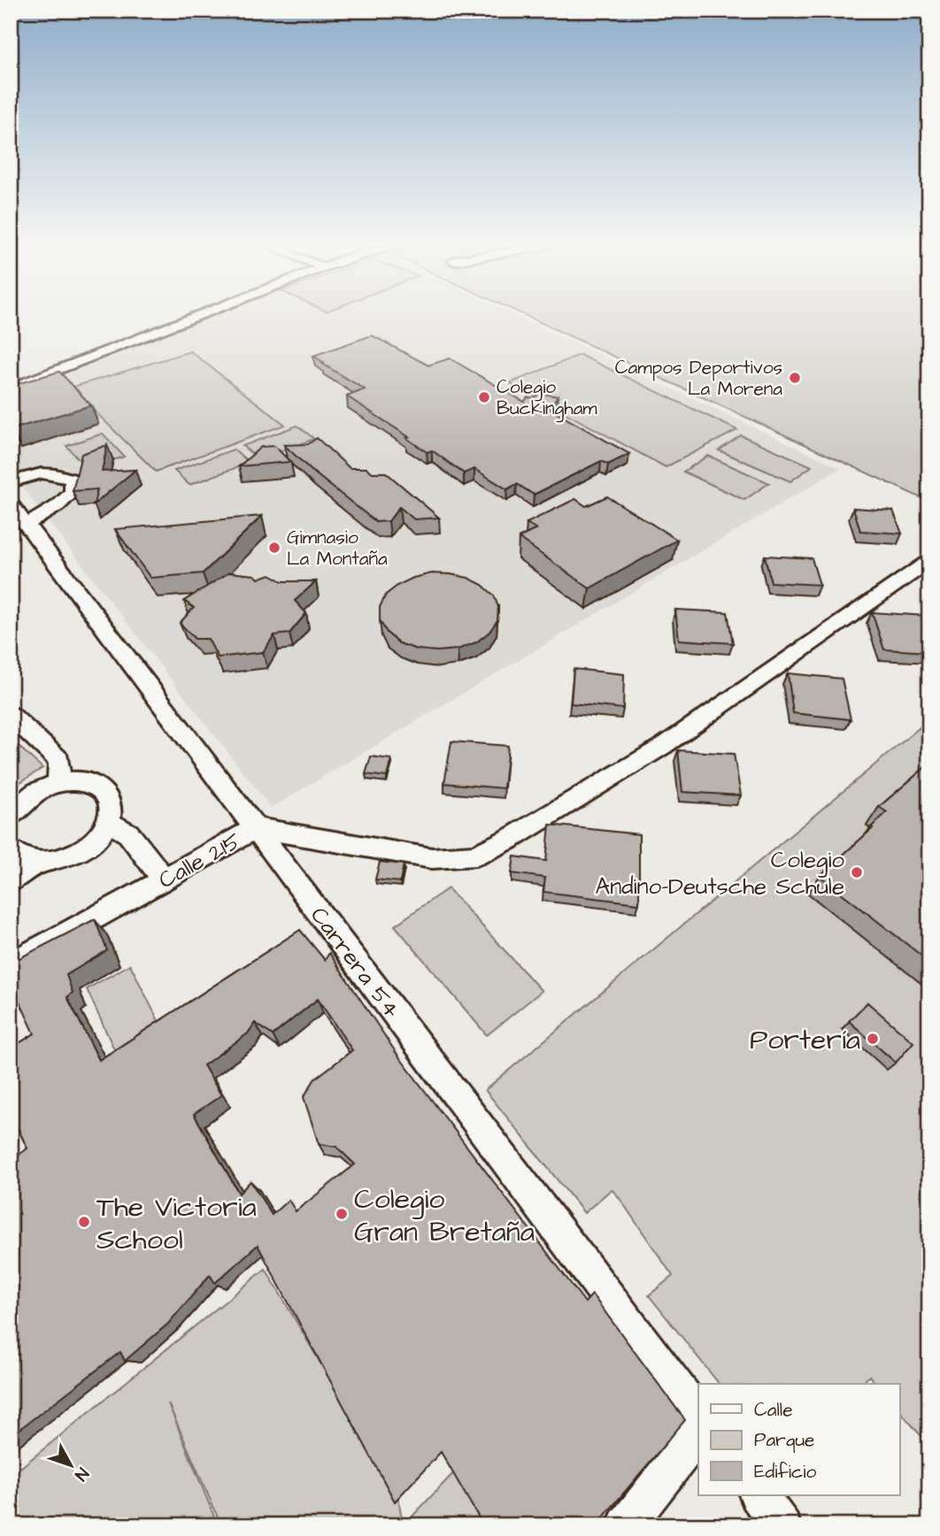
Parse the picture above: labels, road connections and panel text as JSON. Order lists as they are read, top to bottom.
{
  "streets": {
    "street": ["Calle 215", "Carrera 54"]
  },
  "crossings": [
    ["Calle 215", "Carrera 54"]
  ],
  "places": [
    "Campos Deportivos La Morena",
    "Colegio Buckingham",
    "Gimnasio La Montaña",
    "Colegio Andino-Deutsche Schule",
    "Portería",
    "Colegio Gran Bretaña",
    "The Victoria School"
  ],
  "legend": ["Calle", "Parque", "Edificio"],
  "north": "bottom right"
}
